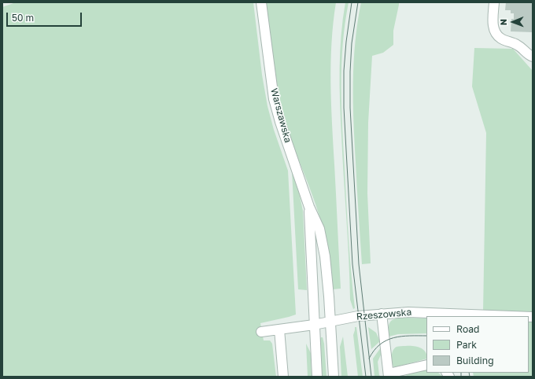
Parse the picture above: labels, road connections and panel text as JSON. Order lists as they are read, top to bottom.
{
  "streets": {
    "street": ["Warszawska", "Rzeszowska"]
  },
  "crossings": [
    ["Warszawska", "Rzeszowska"]
  ],
  "legend": ["Road", "Park", "Building"],
  "scale_bar": "50 m",
  "north": "left"
}
